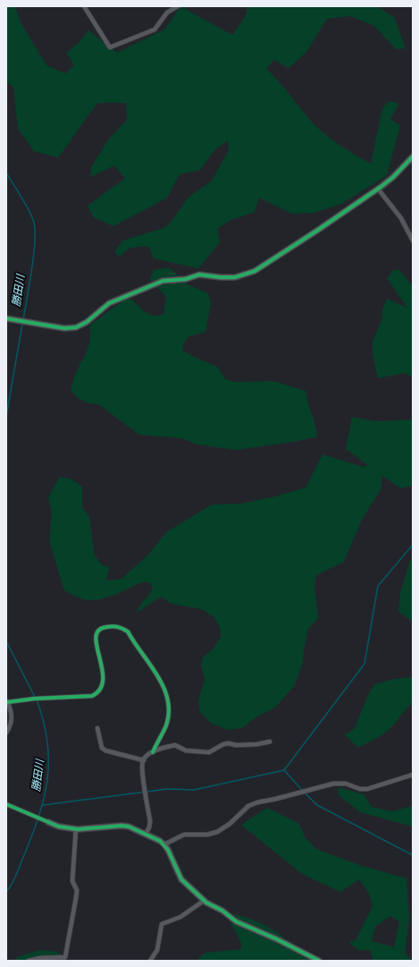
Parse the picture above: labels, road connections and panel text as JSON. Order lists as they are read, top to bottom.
{
  "water": ["勝田川"]
}
